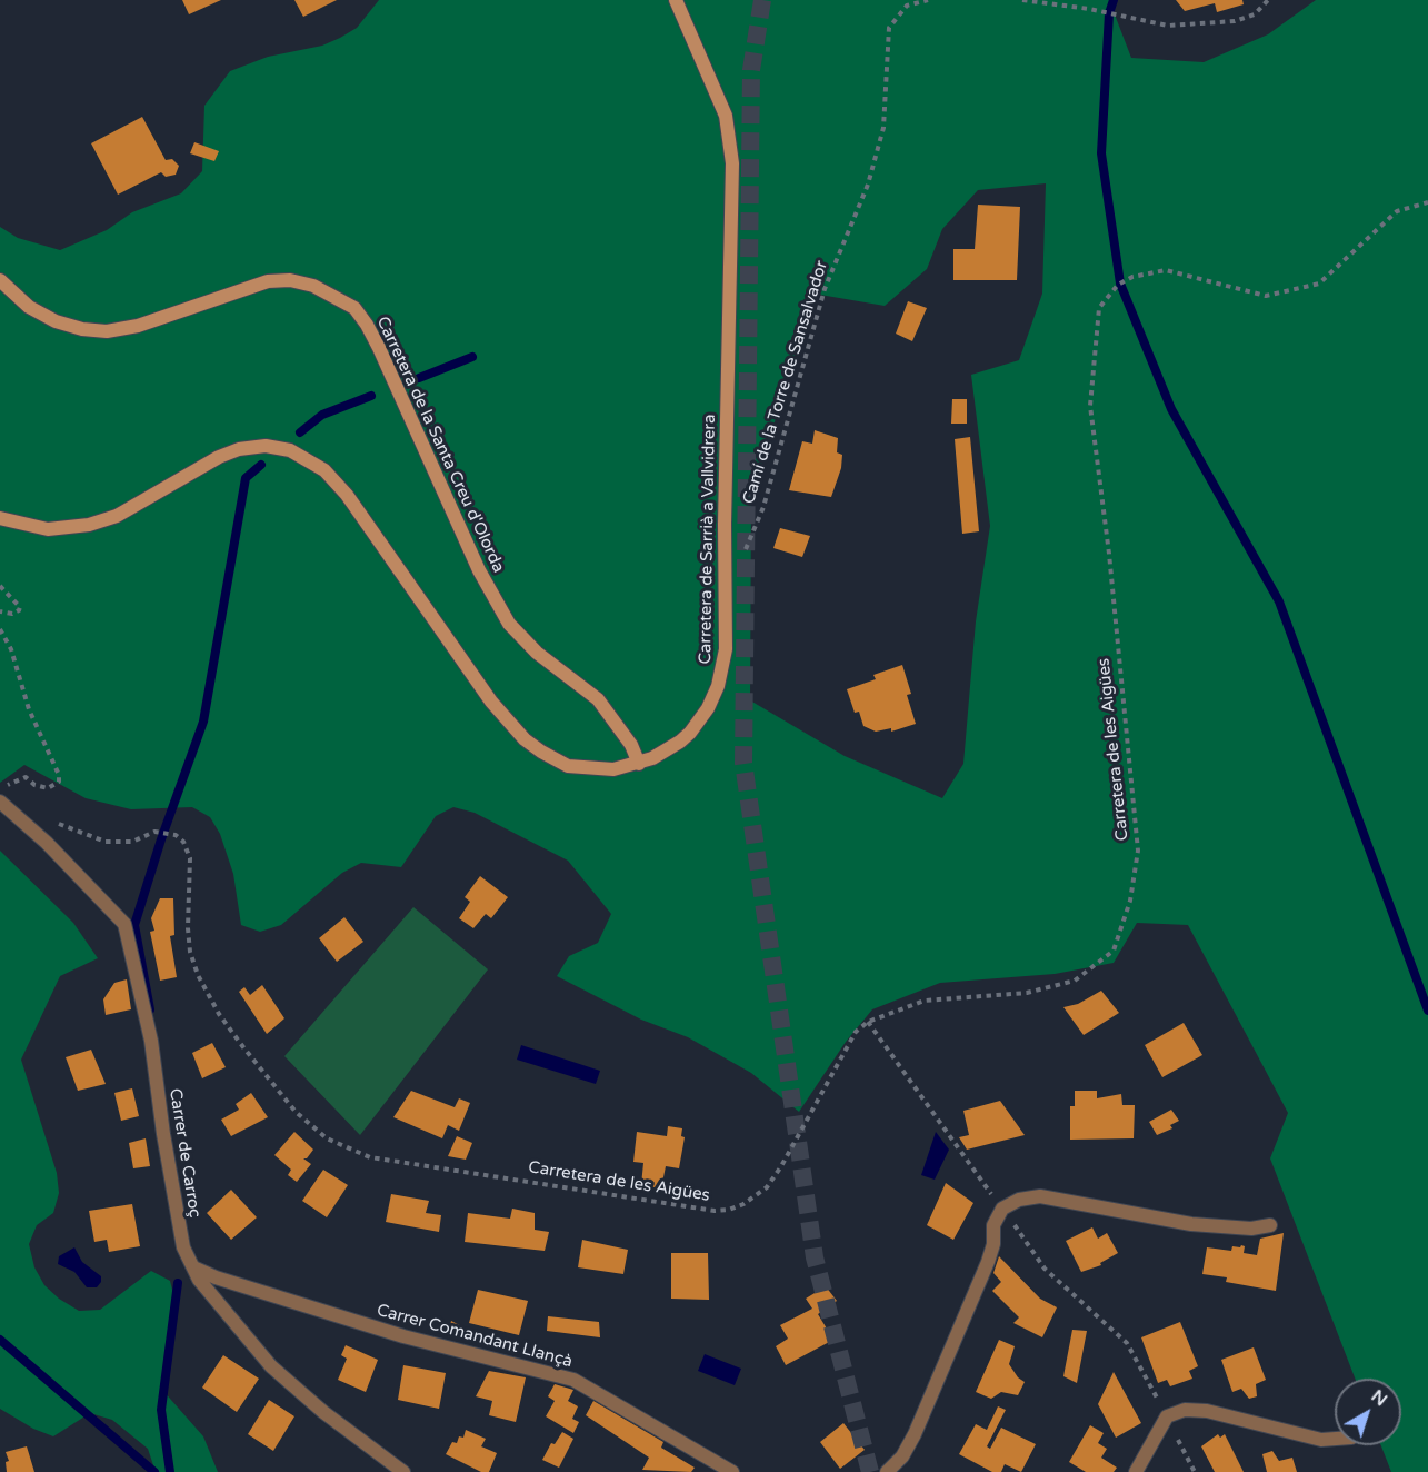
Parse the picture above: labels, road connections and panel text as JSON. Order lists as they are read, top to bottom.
{
  "streets": {
    "main road": ["Carretera de la Santa Creu d'Olorda", "Carretera de Sarrià a Vallvidrera"],
    "street": ["Carrer de Carroç", "Carrer Comandant Llançà"],
    "path": ["Camí de la Torre de Sansalvador", "Carretera de les Aigües"]
  },
  "crossings": [
    ["Carretera de la Santa Creu d'Olorda", "Carretera de Sarrià a Vallvidrera"],
    ["Carrer de Carroç", "Carrer Comandant Llançà"]
  ],
  "north": "top right"
}
